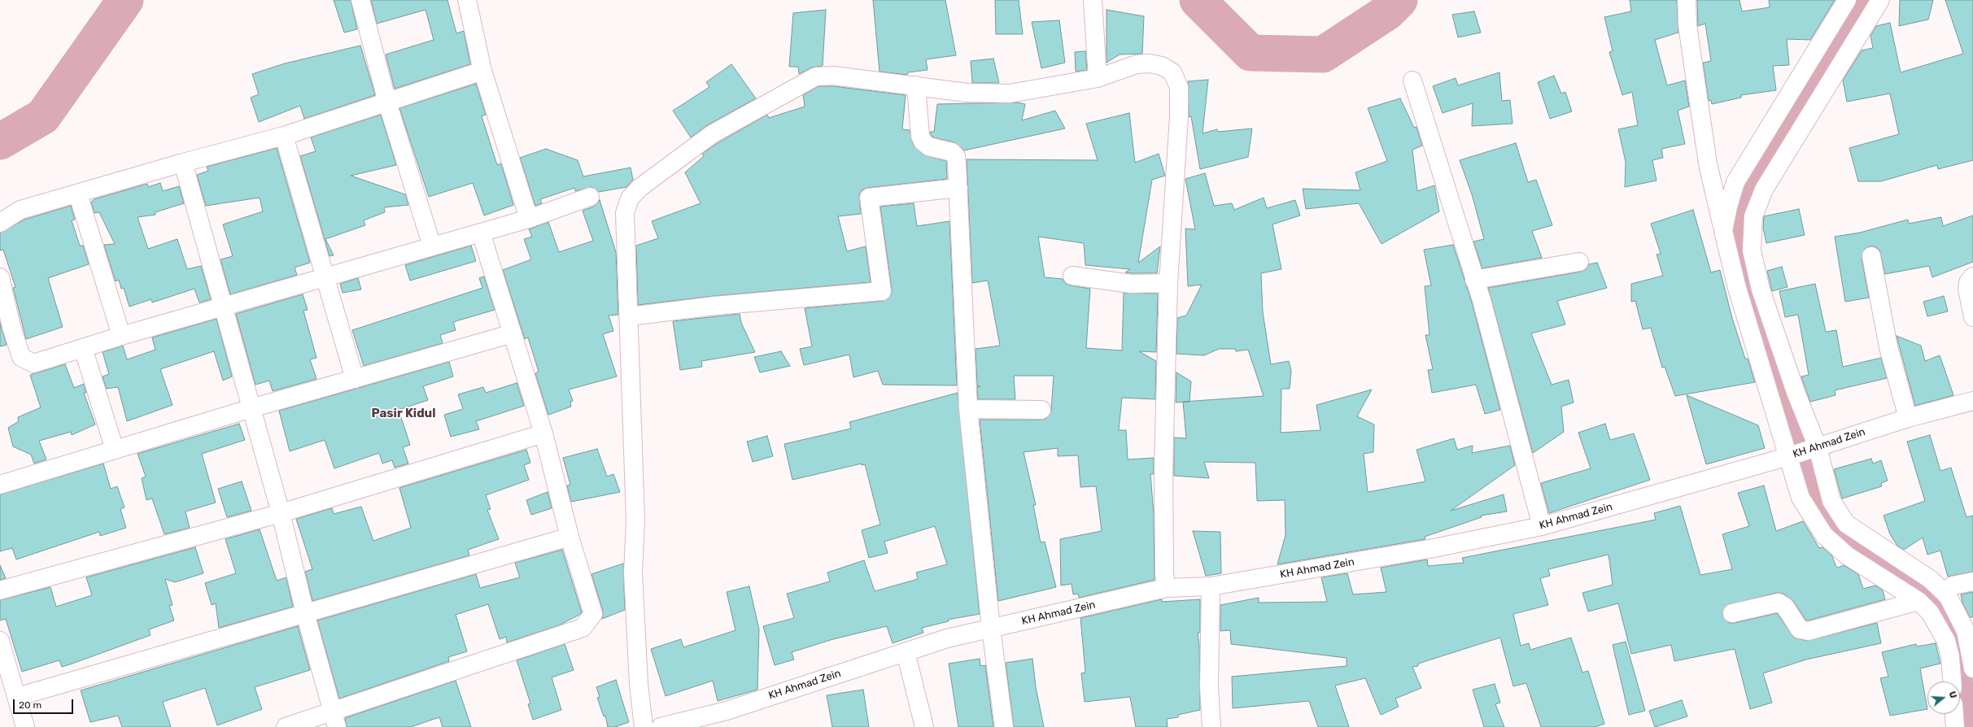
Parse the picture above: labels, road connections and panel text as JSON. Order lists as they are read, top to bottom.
{
  "streets": {
    "street": ["KH Ahmad Zein"]
  },
  "districts": ["Pasir Kidul"],
  "scale_bar": "20 m",
  "north": "right"
}
